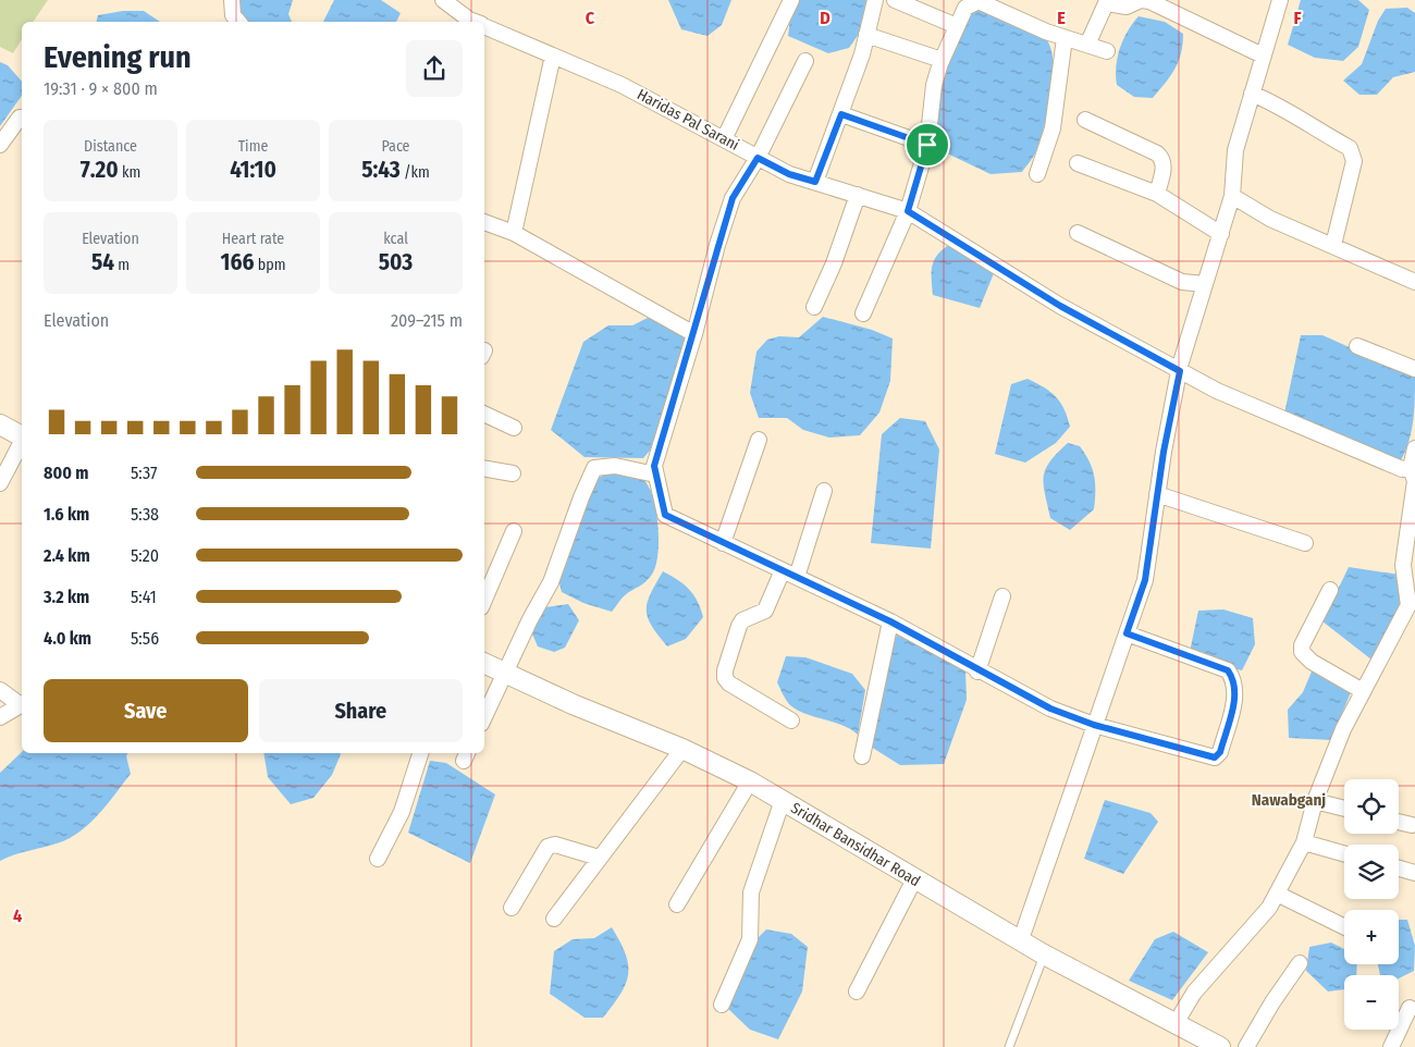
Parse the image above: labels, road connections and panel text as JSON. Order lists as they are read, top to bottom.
{
  "streets": {
    "street": ["Haridas Pal Sarani", "Sridhar Bansidhar Road"]
  },
  "districts": ["Nawabganj"],
  "page": {
    "heading": ["Evening run", "19:31 · 9 × 800 m"],
    "stats": [
      ["Distance", "7.20 km"],
      ["Time", "41:10"],
      ["Pace", "5:43 /km"],
      ["Elevation", "54 m"],
      ["Heart rate", "166 bpm"],
      ["kcal", "503"]
    ],
    "chart": ["Elevation", "209–215 m"],
    "list": [
      {
        "name": "800 m",
        "note": "5:37"
      },
      {
        "name": "1.6 km",
        "note": "5:38"
      },
      {
        "name": "2.4 km",
        "note": "5:20"
      },
      {
        "name": "3.2 km",
        "note": "5:41"
      },
      {
        "name": "4.0 km",
        "note": "5:56"
      }
    ],
    "buttons": ["Save", "Share"],
    "map_buttons": ["+", "−"]
  },
  "grid": {
    "columns": [
      "C",
      "D",
      "E",
      "F"
    ],
    "rows": ["4"]
  }
}
